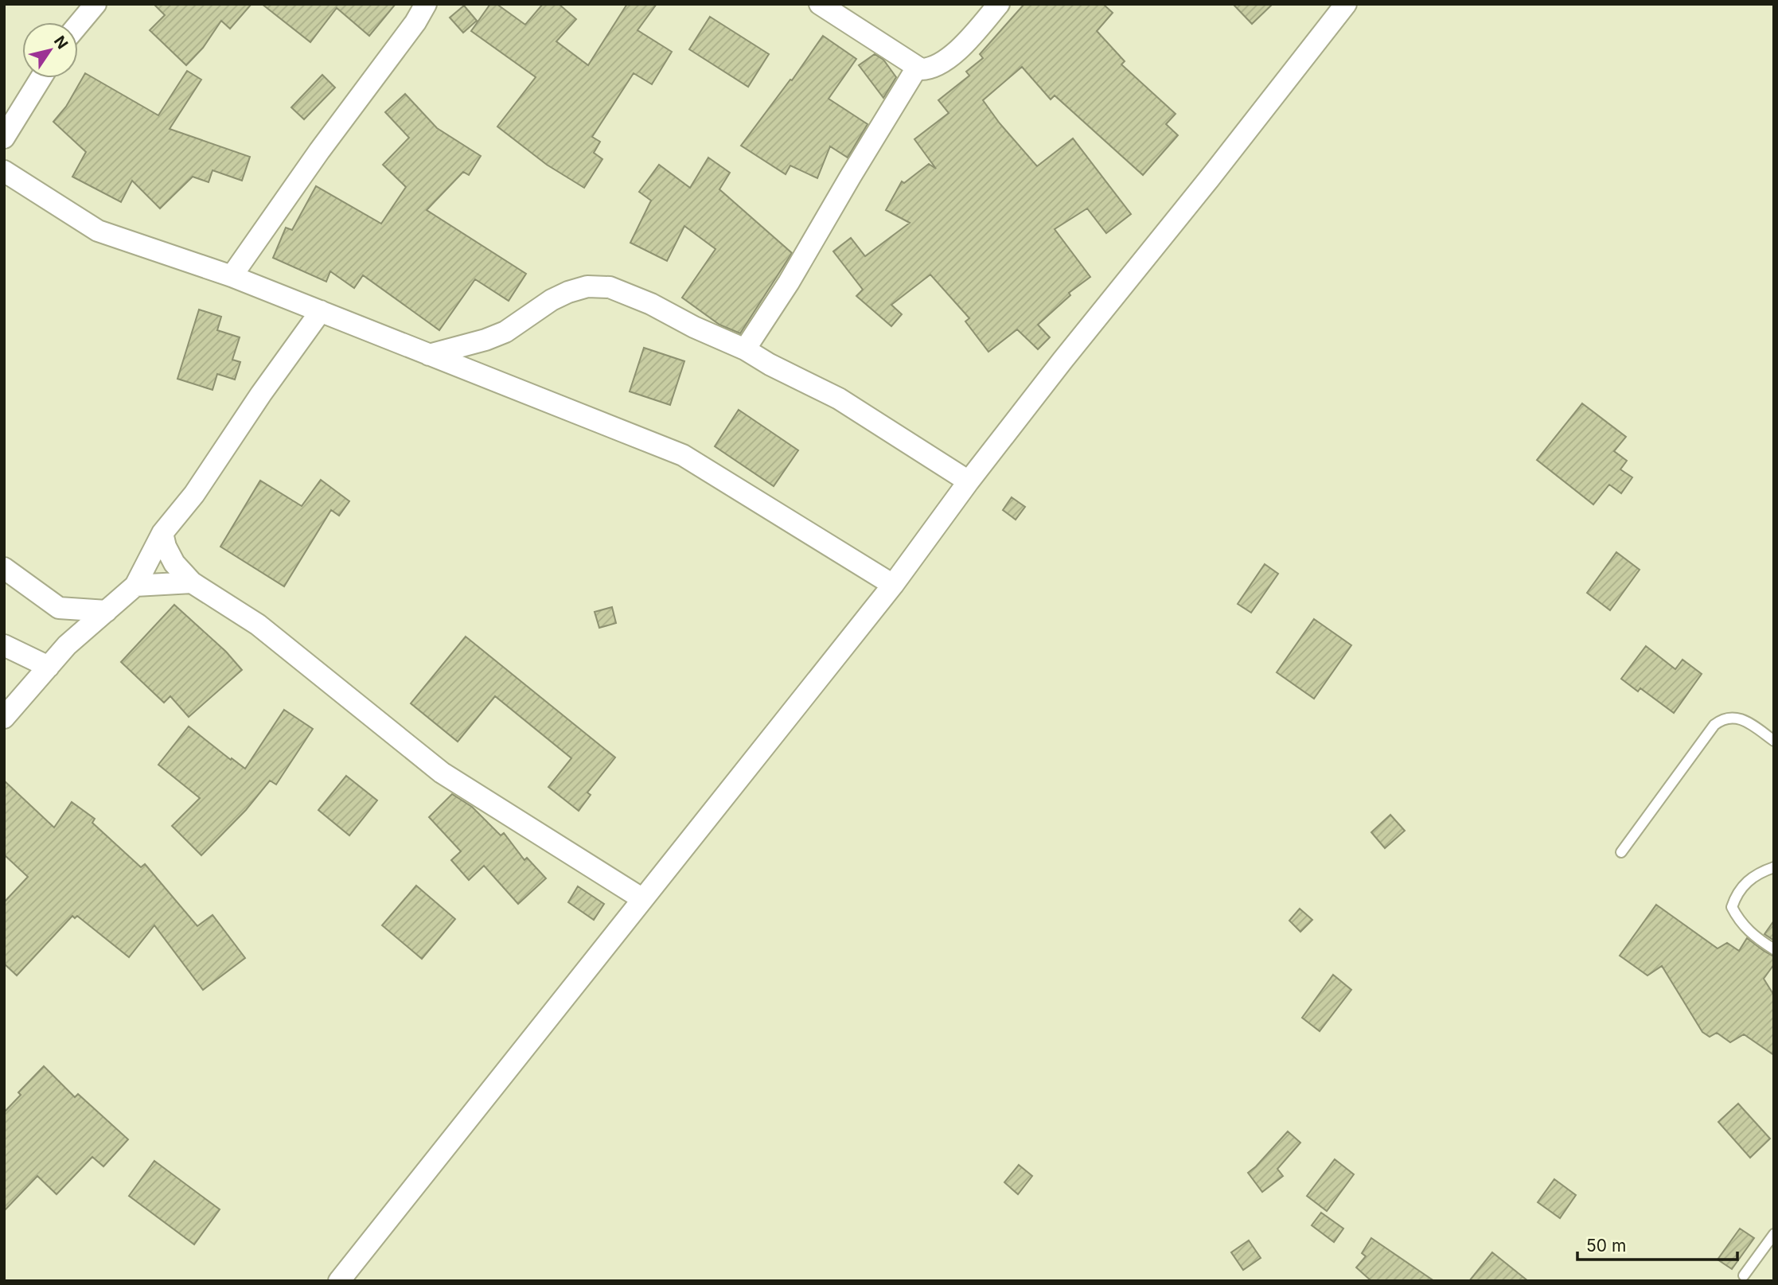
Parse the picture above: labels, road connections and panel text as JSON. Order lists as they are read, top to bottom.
{
  "scale_bar": "50 m",
  "north": "top right"
}
